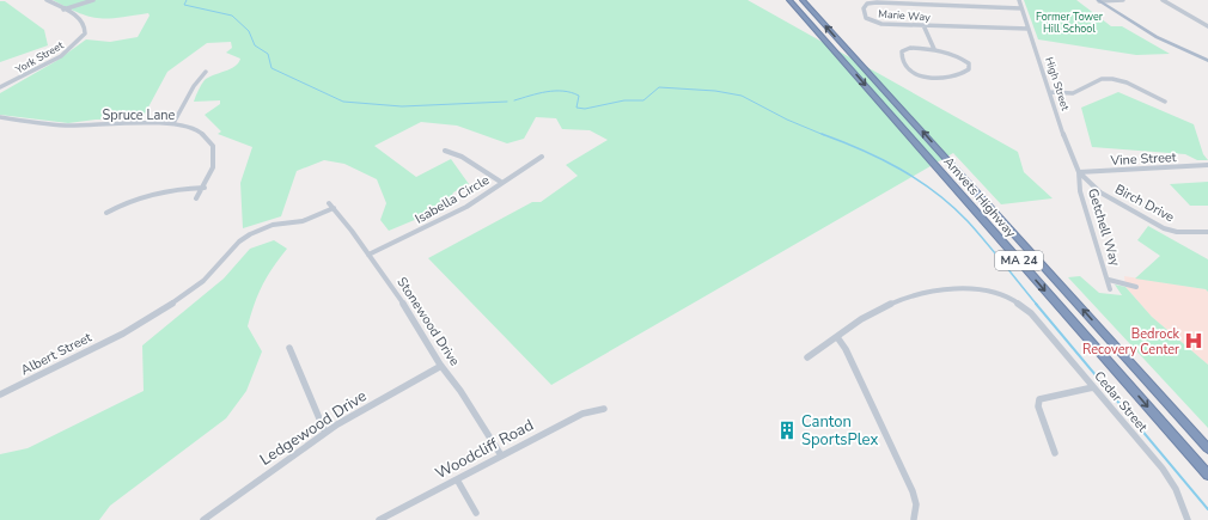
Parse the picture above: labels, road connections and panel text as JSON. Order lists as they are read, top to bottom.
{
  "streets": {
    "highway": ["Amvets Highway", "MA 24"],
    "street": [
      "Marie Way",
      "York Street",
      "High Street",
      "Spruce Lane",
      "Vine Street",
      "Isabella Circle",
      "Birch Drive",
      "Getchell Way",
      "Stonewood Drive",
      "Albert Street",
      "Cedar Street",
      "Ledgewood Drive",
      "Woodcliff Road"
    ]
  },
  "crossings": [
    ["Marie Way", "High Street"],
    ["High Street", "Vine Street"],
    ["High Street", "Birch Drive"],
    ["High Street", "Getchell Way"],
    ["Vine Street", "Birch Drive"],
    ["Vine Street", "Getchell Way"],
    ["Isabella Circle", "Stonewood Drive"],
    ["Birch Drive", "Getchell Way"],
    ["Stonewood Drive", "Albert Street"],
    ["Stonewood Drive", "Ledgewood Drive"],
    ["Stonewood Drive", "Woodcliff Road"]
  ],
  "parks": ["Former Tower Hill School"],
  "places": {
    "hospital": ["Bedrock Recovery Center"],
    "building": ["Canton SportsPlex"]
  }
}
